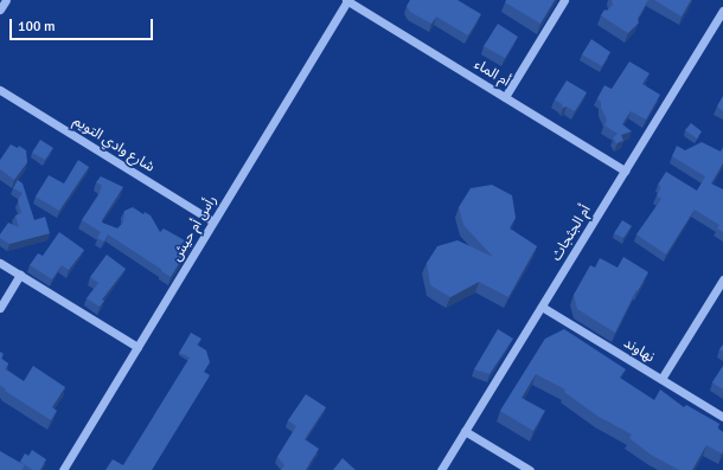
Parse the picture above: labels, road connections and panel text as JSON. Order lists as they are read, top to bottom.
{
  "streets": {
    "street": [
      "أم الماء",
      "شارع وادي التويم",
      "رأس أم حيش",
      "أم الجثجاث",
      "نهاوند"
    ]
  },
  "crossings": [
    ["أم الماء", "رأس أم حيش"],
    ["أم الماء", "أم الجثجاث"],
    ["شارع وادي التويم", "رأس أم حيش"],
    ["أم الجثجاث", "نهاوند"]
  ],
  "scale_bar": "100 m"
}
